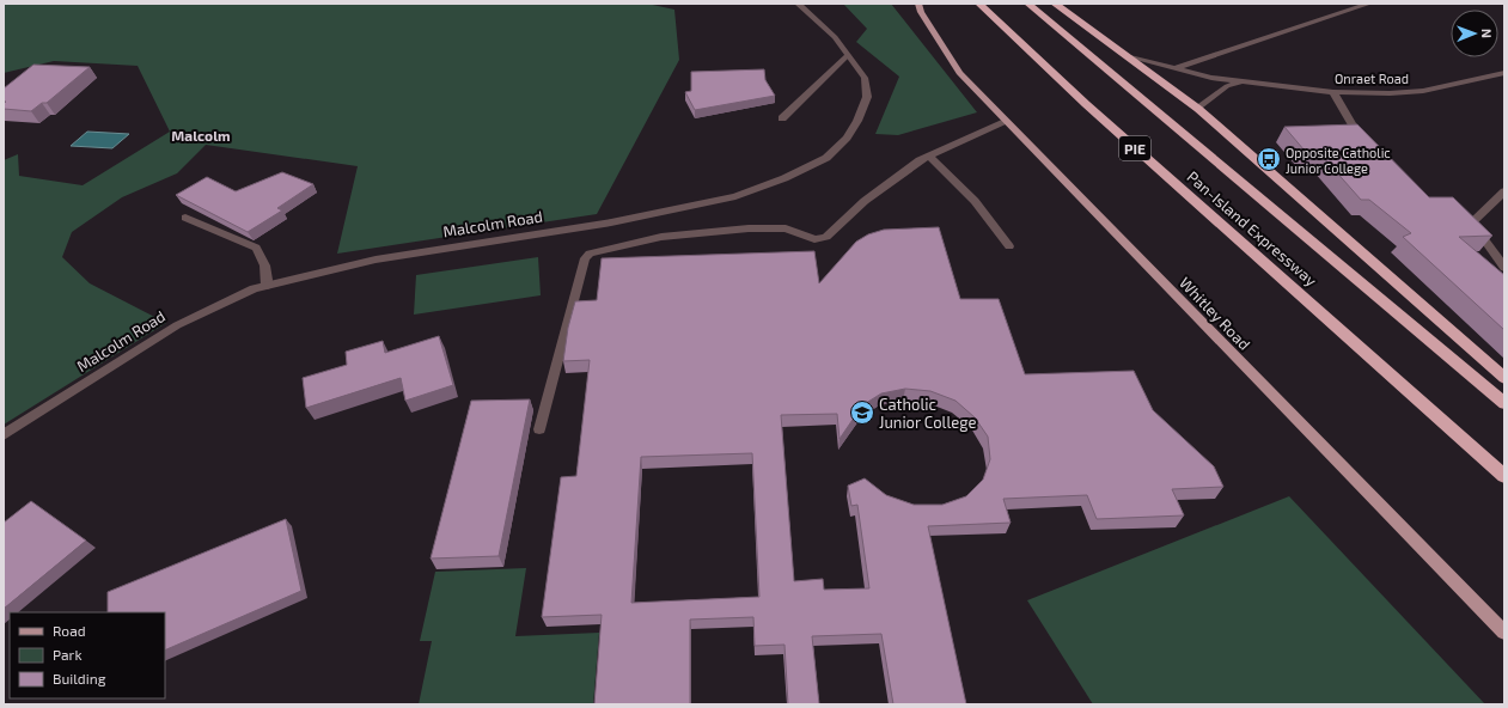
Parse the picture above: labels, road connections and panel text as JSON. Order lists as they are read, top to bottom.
{
  "streets": {
    "highway": ["PIE", "Pan-Island Expressway"],
    "main road": ["Whitley Road"],
    "street": ["Onraet Road", "Malcolm Road"]
  },
  "districts": ["Malcolm"],
  "places": {
    "bus stop": ["Opposite Catholic Junior College"],
    "school or university": ["Catholic Junior College"]
  },
  "legend": ["Road", "Park", "Building"],
  "north": "right"
}
